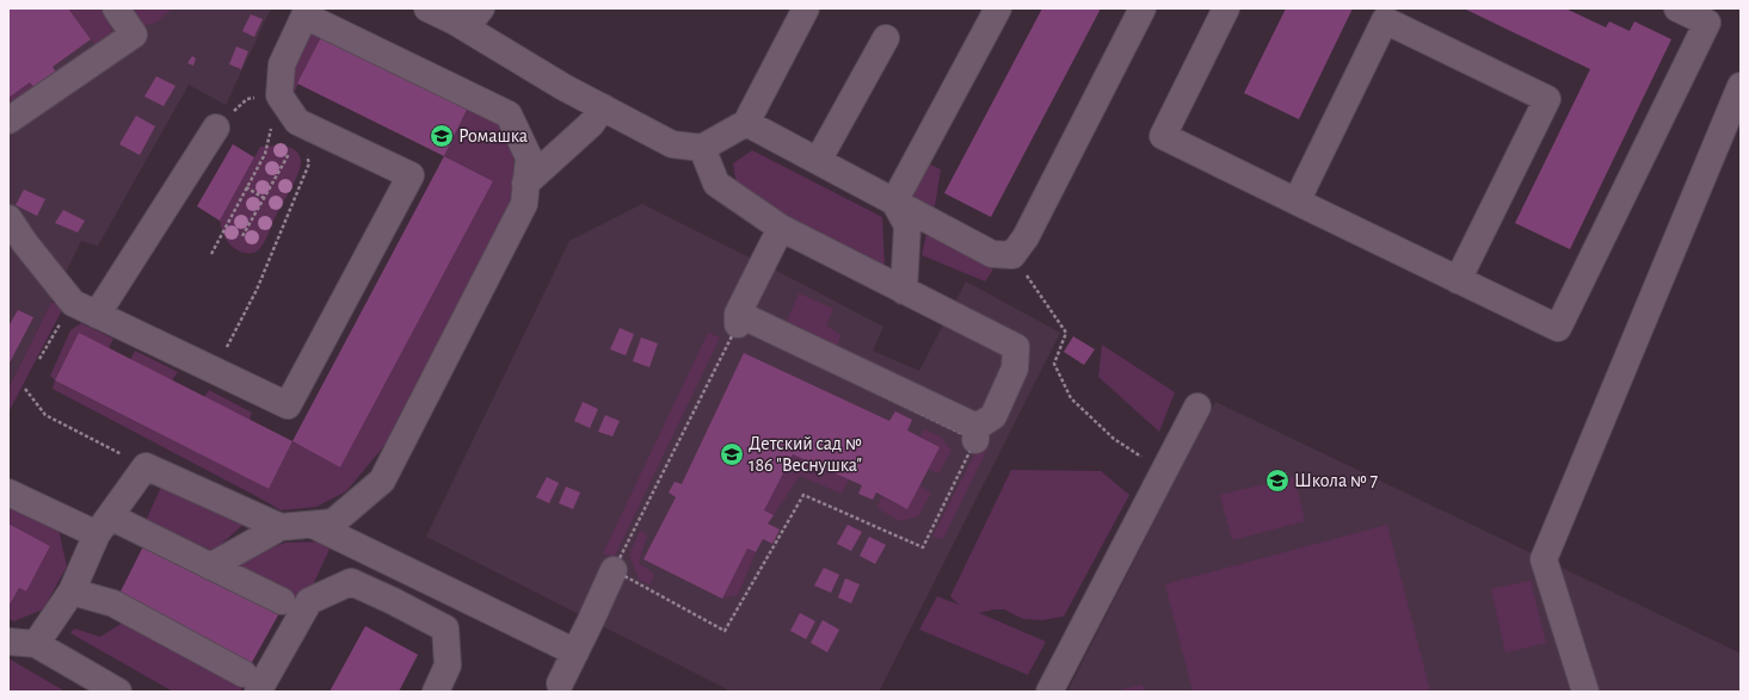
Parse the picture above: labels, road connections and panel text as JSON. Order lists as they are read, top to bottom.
{
  "places": {
    "school or university": ["Ромашка", "Детский сад № 186 \"Веснушка\"", "Школа № 7"]
  }
}
